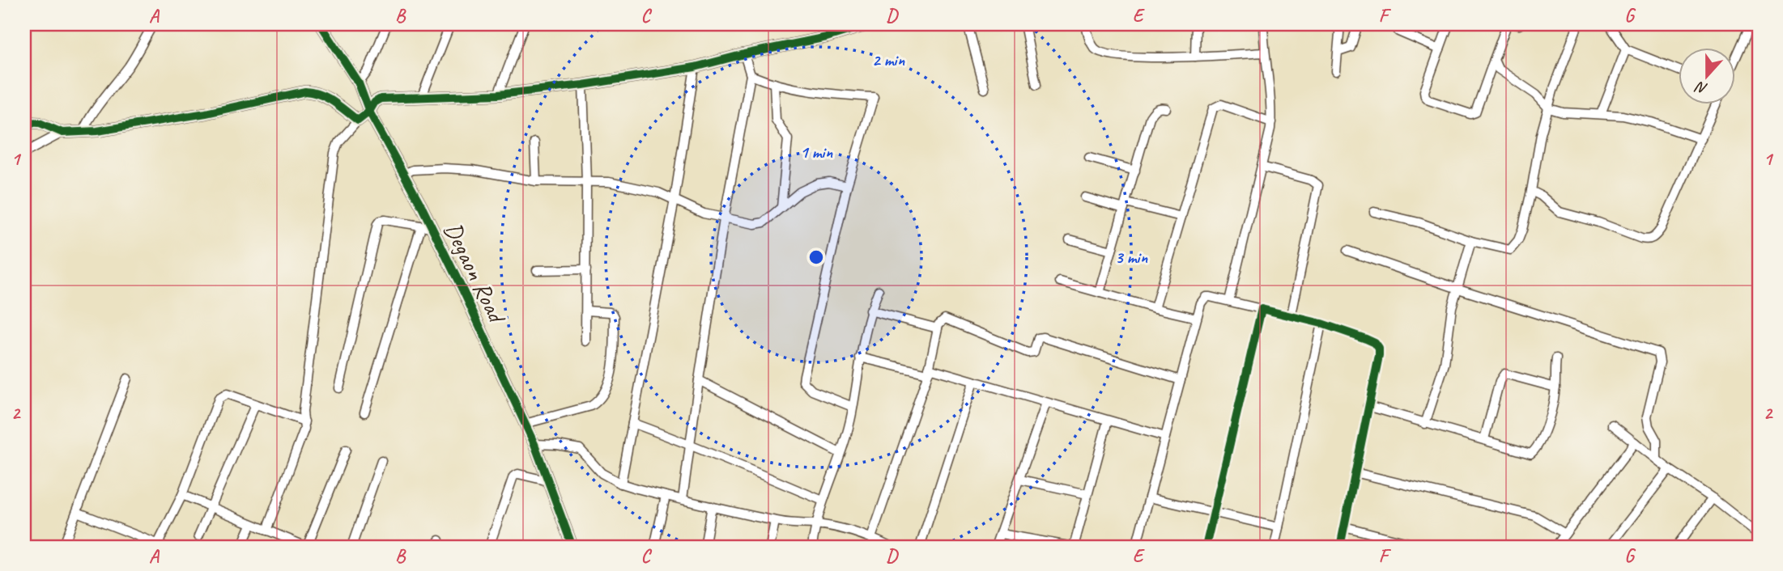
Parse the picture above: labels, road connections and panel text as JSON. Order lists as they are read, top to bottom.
{
  "streets": {
    "street": ["Degaon Road"]
  },
  "north": "bottom",
  "grid": {
    "columns": [
      "A",
      "B",
      "C",
      "D",
      "E",
      "F",
      "G"
    ],
    "rows": ["1", "2"]
  },
  "rings": ["2 min", "1 min", "3 min"]
}
